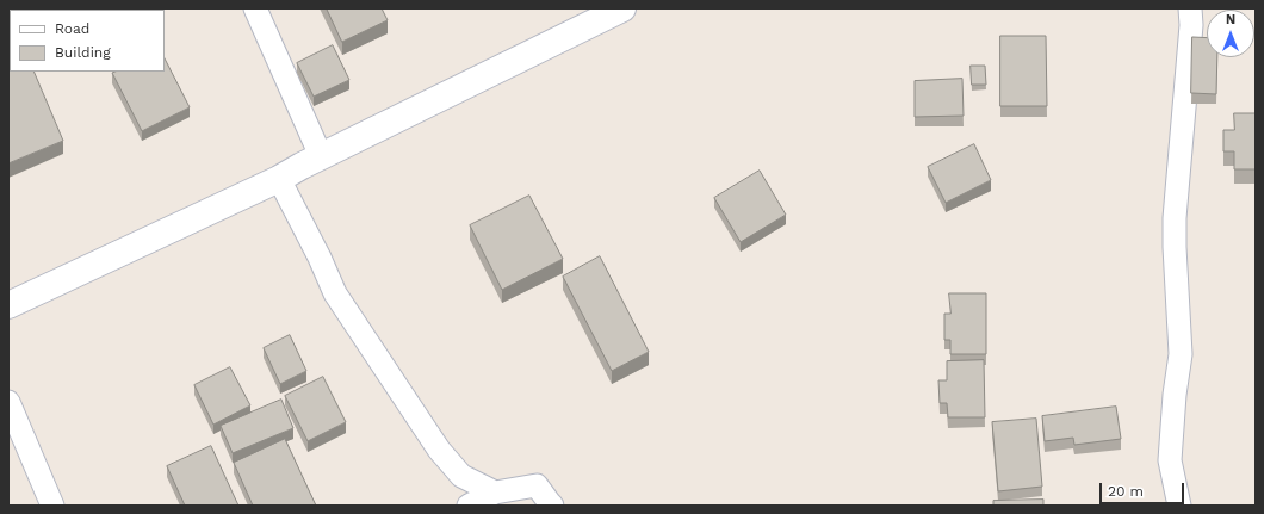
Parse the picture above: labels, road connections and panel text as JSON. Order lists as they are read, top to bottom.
{
  "legend": ["Road", "Building"],
  "scale_bar": "20 m",
  "north": "top"
}
